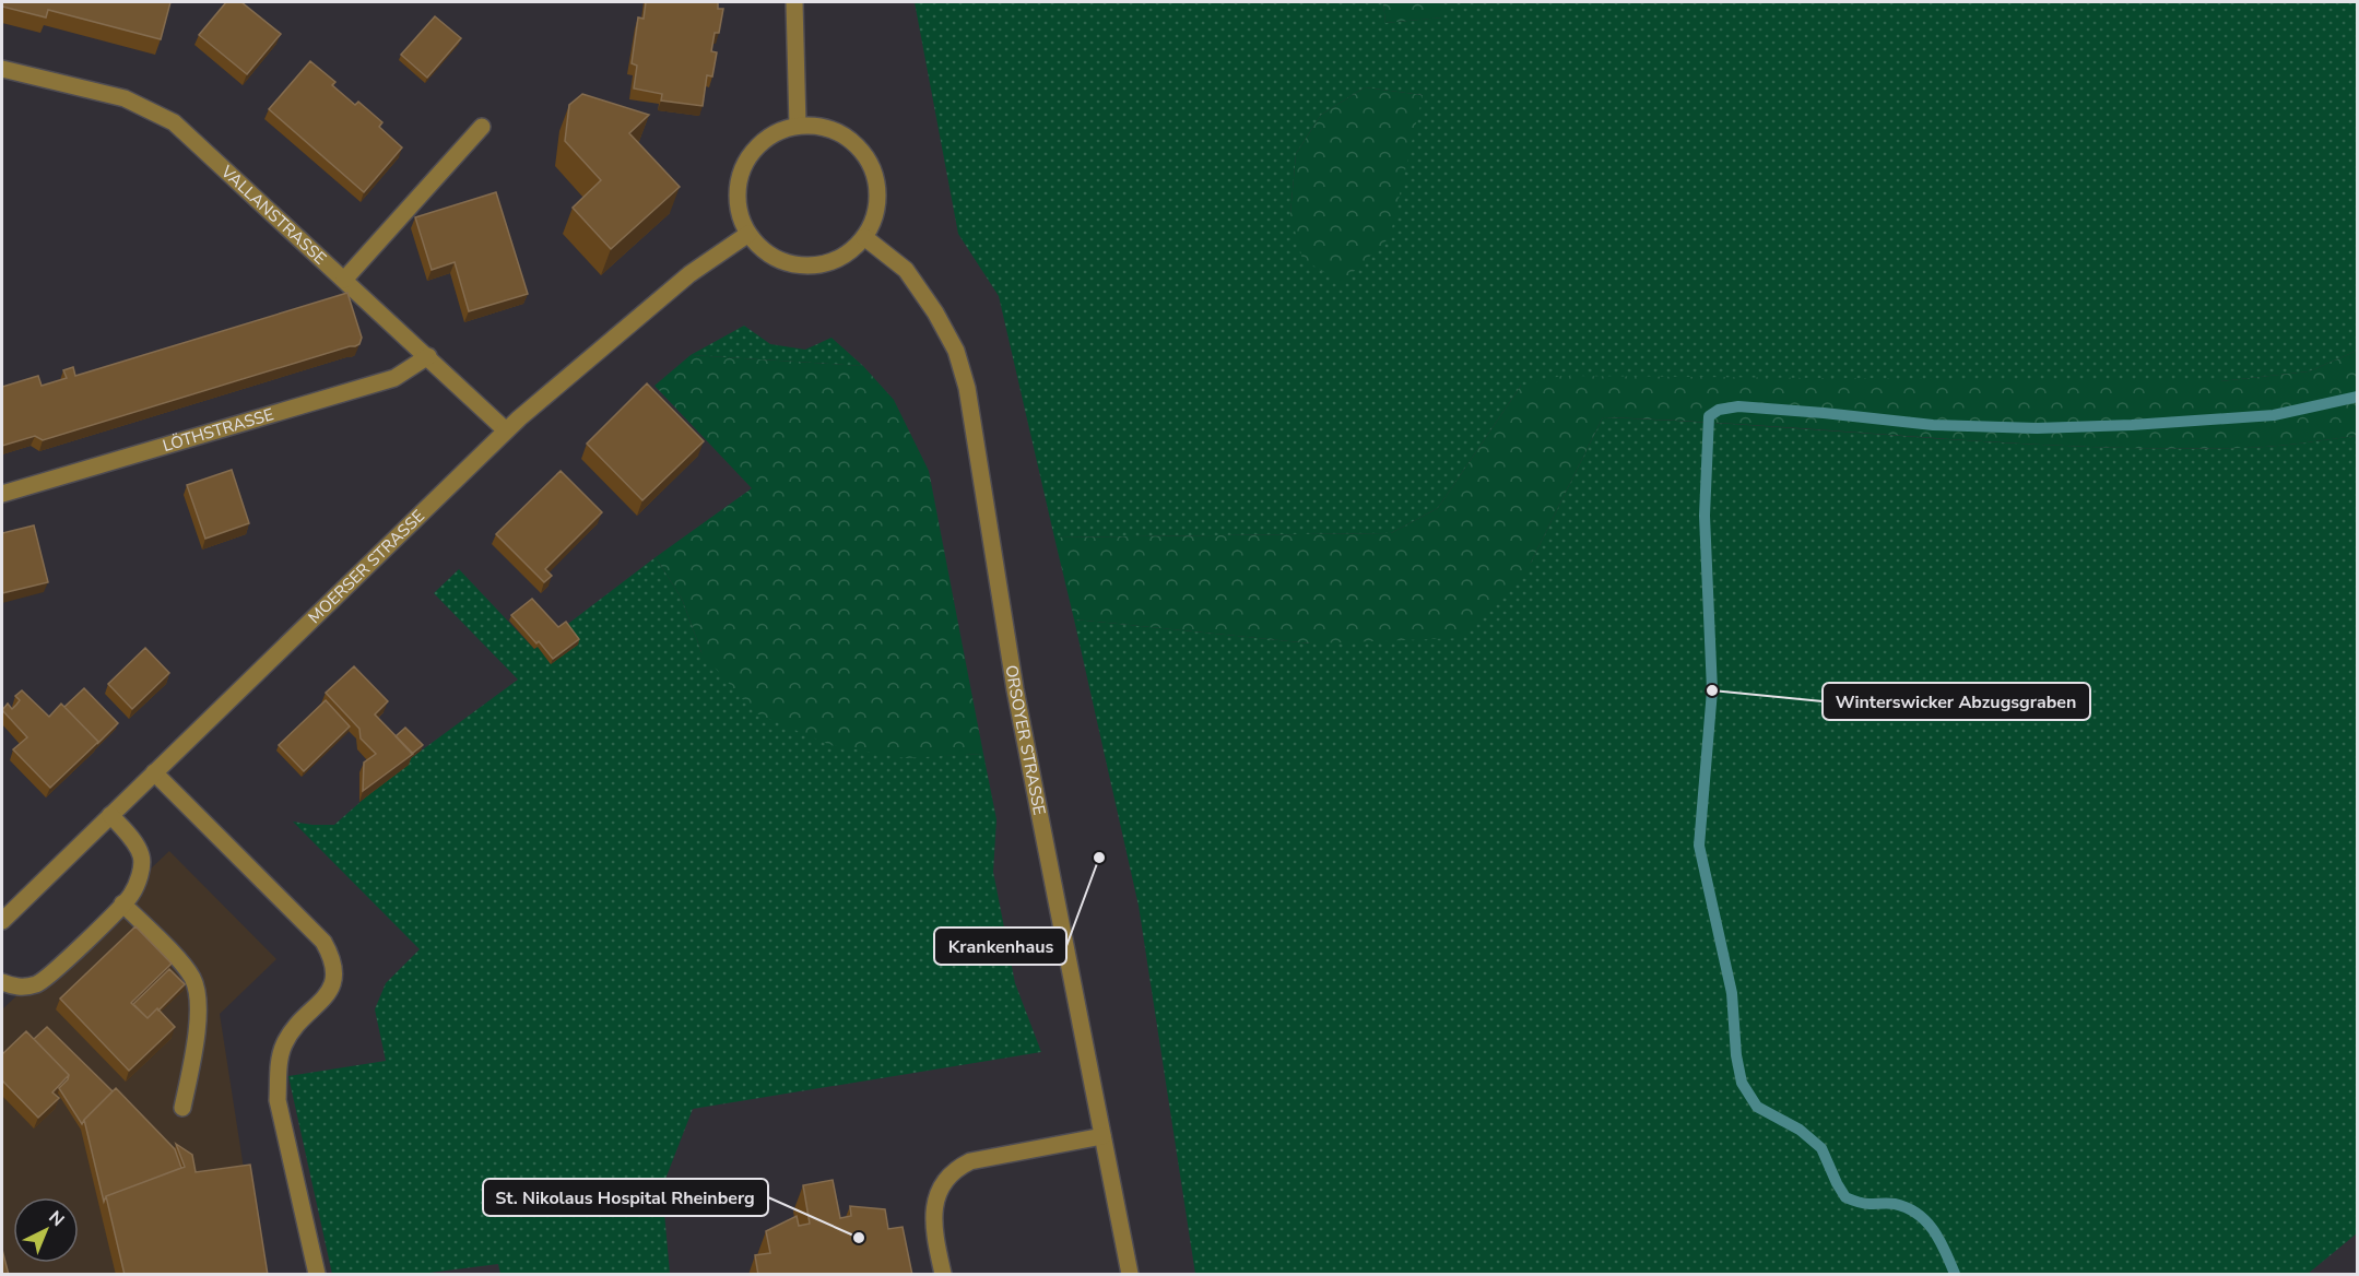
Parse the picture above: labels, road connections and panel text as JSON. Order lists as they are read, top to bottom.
{
  "streets": {
    "street": [
      "VALLANSTRASSE",
      "LÖTHSTRASSE",
      "MOERSER STRASSE",
      "ORSOYER STRASSE"
    ]
  },
  "crossings": [
    ["VALLANSTRASSE", "LÖTHSTRASSE"],
    ["VALLANSTRASSE", "MOERSER STRASSE"],
    ["MOERSER STRASSE", "ORSOYER STRASSE"]
  ],
  "places": ["Winterswicker Abzugsgraben", "Krankenhaus", "St. Nikolaus Hospital Rheinberg"],
  "north": "top right"
}
